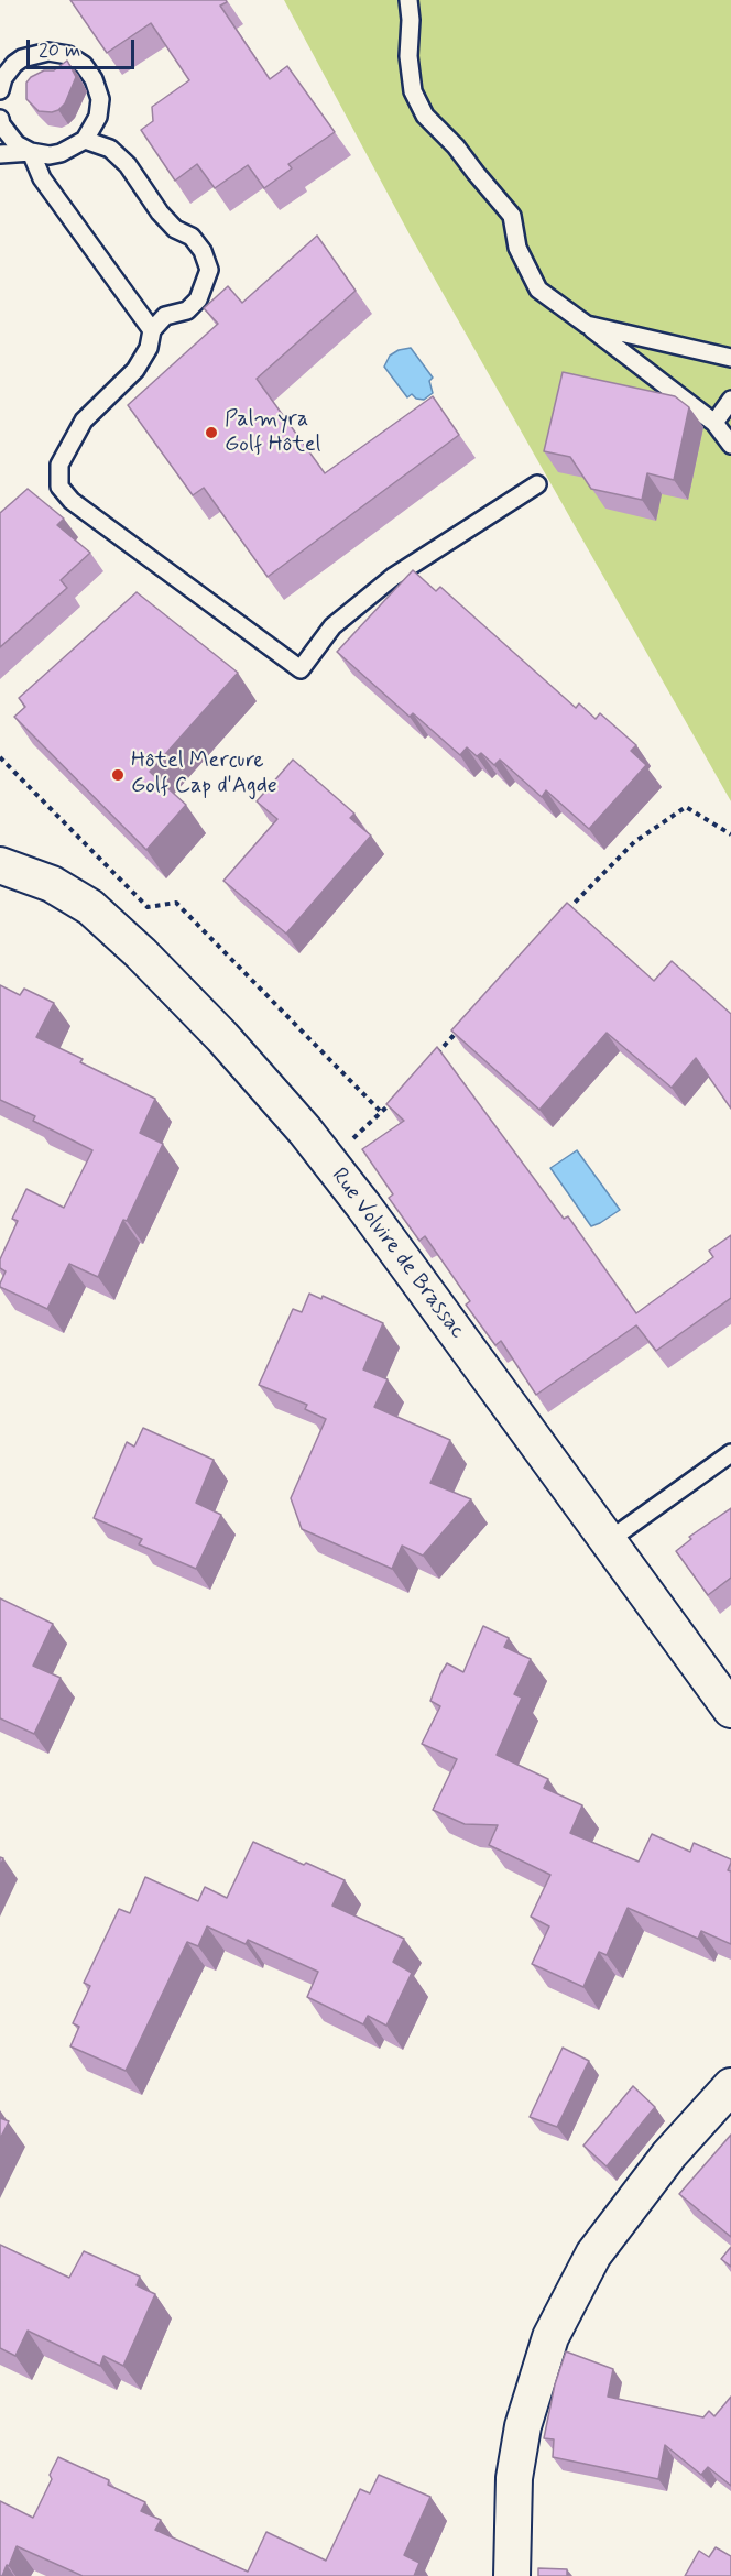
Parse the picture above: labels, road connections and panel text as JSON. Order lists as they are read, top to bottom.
{
  "streets": {
    "street": ["Rue Volvire de Brassac"]
  },
  "places": ["Palmyra Golf Hôtel", "Hôtel Mercure Golf Cap d'Agde"],
  "scale_bar": "20 m"
}
